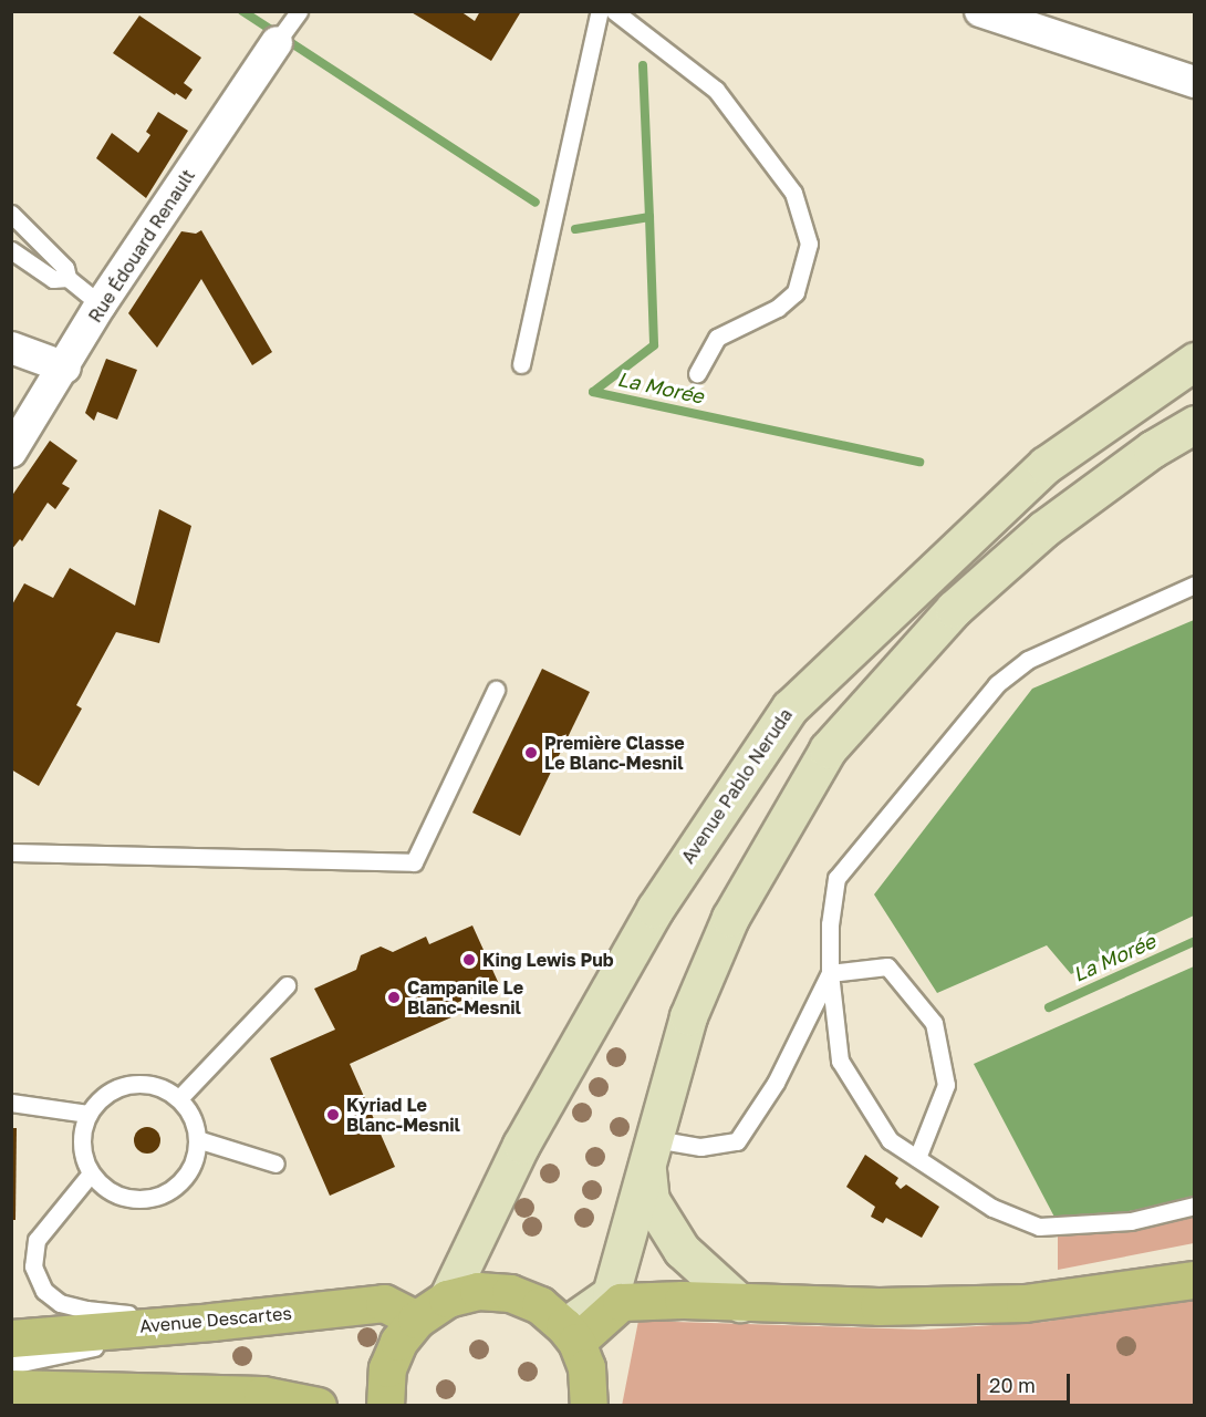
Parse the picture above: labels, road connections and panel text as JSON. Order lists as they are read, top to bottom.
{
  "streets": {
    "main road": ["Avenue Pablo Neruda", "Avenue Descartes"],
    "street": ["Rue Édouard Renault"]
  },
  "water": ["La Morée"],
  "places": [
    "Première Classe Le Blanc-Mesnil",
    "King Lewis Pub",
    "Campanile Le Blanc-Mesnil",
    "Kyriad Le Blanc-Mesnil"
  ],
  "scale_bar": "20 m"
}
